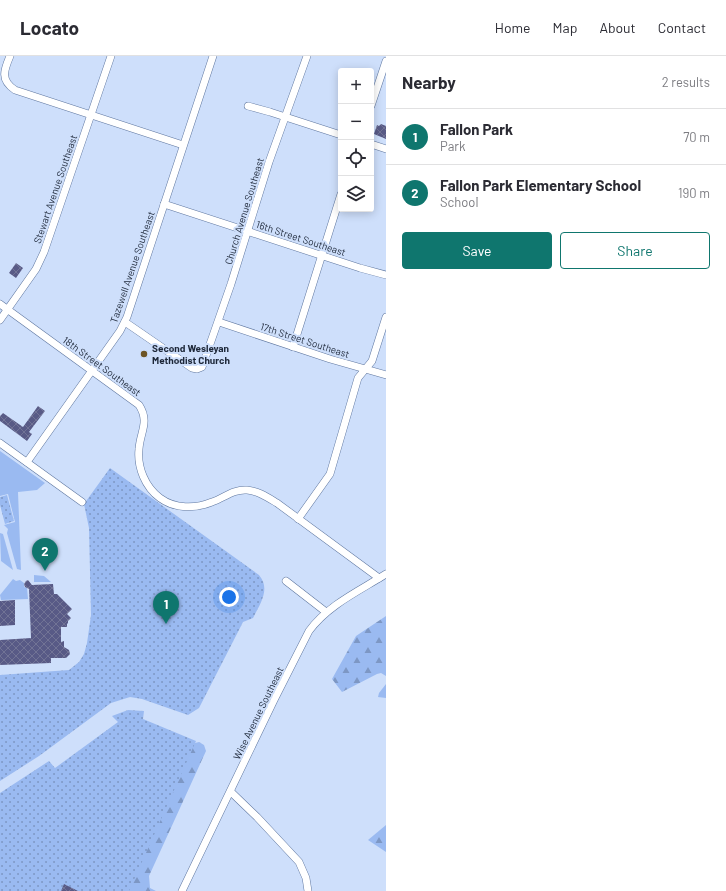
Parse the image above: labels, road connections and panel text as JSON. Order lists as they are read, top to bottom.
{
  "streets": {
    "street": [
      "Stewart Avenue Southeast",
      "Church Avenue Southeast",
      "16th Street Southeast",
      "Tazewell Avenue Southeast",
      "17th Street Southeast",
      "18th Street Southeast",
      "Wise Avenue Southeast"
    ]
  },
  "crossings": [
    ["Stewart Avenue Southeast", "18th Street Southeast"],
    ["Church Avenue Southeast", "16th Street Southeast"],
    ["Church Avenue Southeast", "Tazewell Avenue Southeast"],
    ["Church Avenue Southeast", "17th Street Southeast"],
    ["16th Street Southeast", "Tazewell Avenue Southeast"],
    ["Tazewell Avenue Southeast", "18th Street Southeast"],
    ["18th Street Southeast", "Wise Avenue Southeast"]
  ],
  "places": ["Second Wesleyan Methodist Church"],
  "page": {
    "header": "Locato",
    "nav": [
      "Home",
      "Map",
      "About",
      "Contact"
    ],
    "heading": ["Nearby", "2 results"],
    "map_buttons": ["+", "−"],
    "list": [
      {
        "mark": "1",
        "name": "Fallon Park",
        "note": "Park",
        "value": "70 m"
      },
      {
        "mark": "2",
        "name": "Fallon Park Elementary School",
        "note": "School",
        "value": "190 m"
      }
    ],
    "buttons": ["Save", "Share"],
    "pins": ["2", "1"]
  }
}
